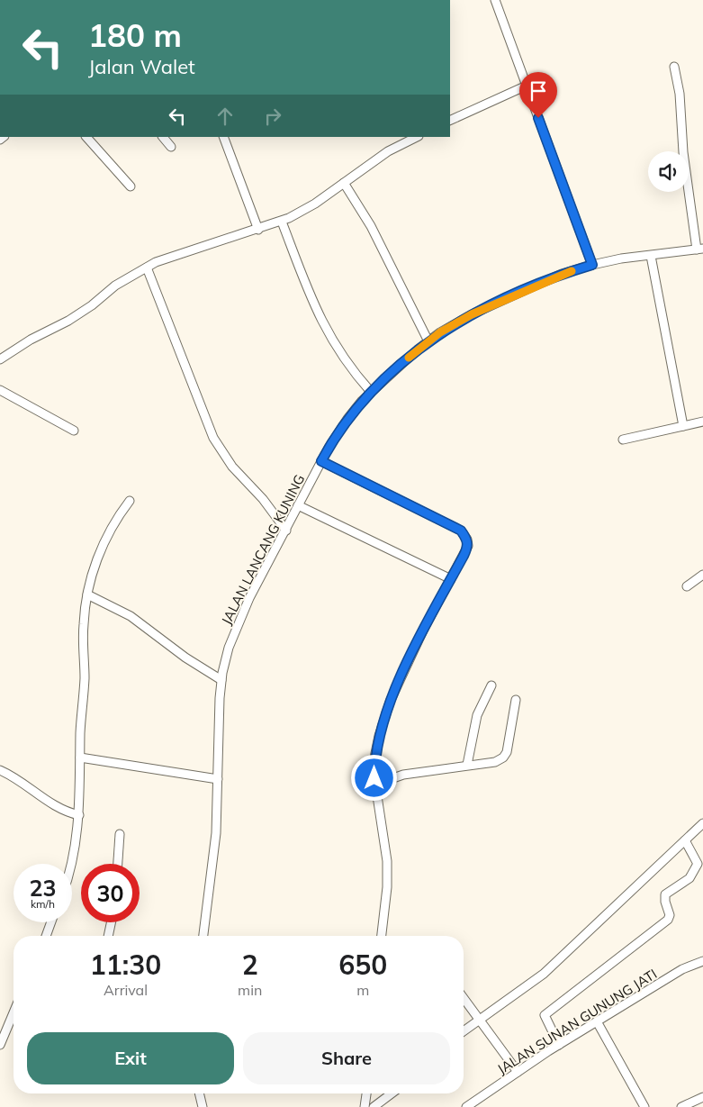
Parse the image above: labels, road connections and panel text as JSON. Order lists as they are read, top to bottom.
{
  "streets": {
    "street": ["JALAN LANCANG KUNING", "JALAN SUNAN GUNUNG JATI"]
  },
  "page": {
    "turn": ["180 m", "Jalan Walet"],
    "speed": "23 km/h",
    "limit": "30",
    "eta": [
      "11:30",
      "Arrival",
      "2",
      "min",
      "650",
      "m"
    ],
    "buttons": ["Exit", "Share"]
  }
}
